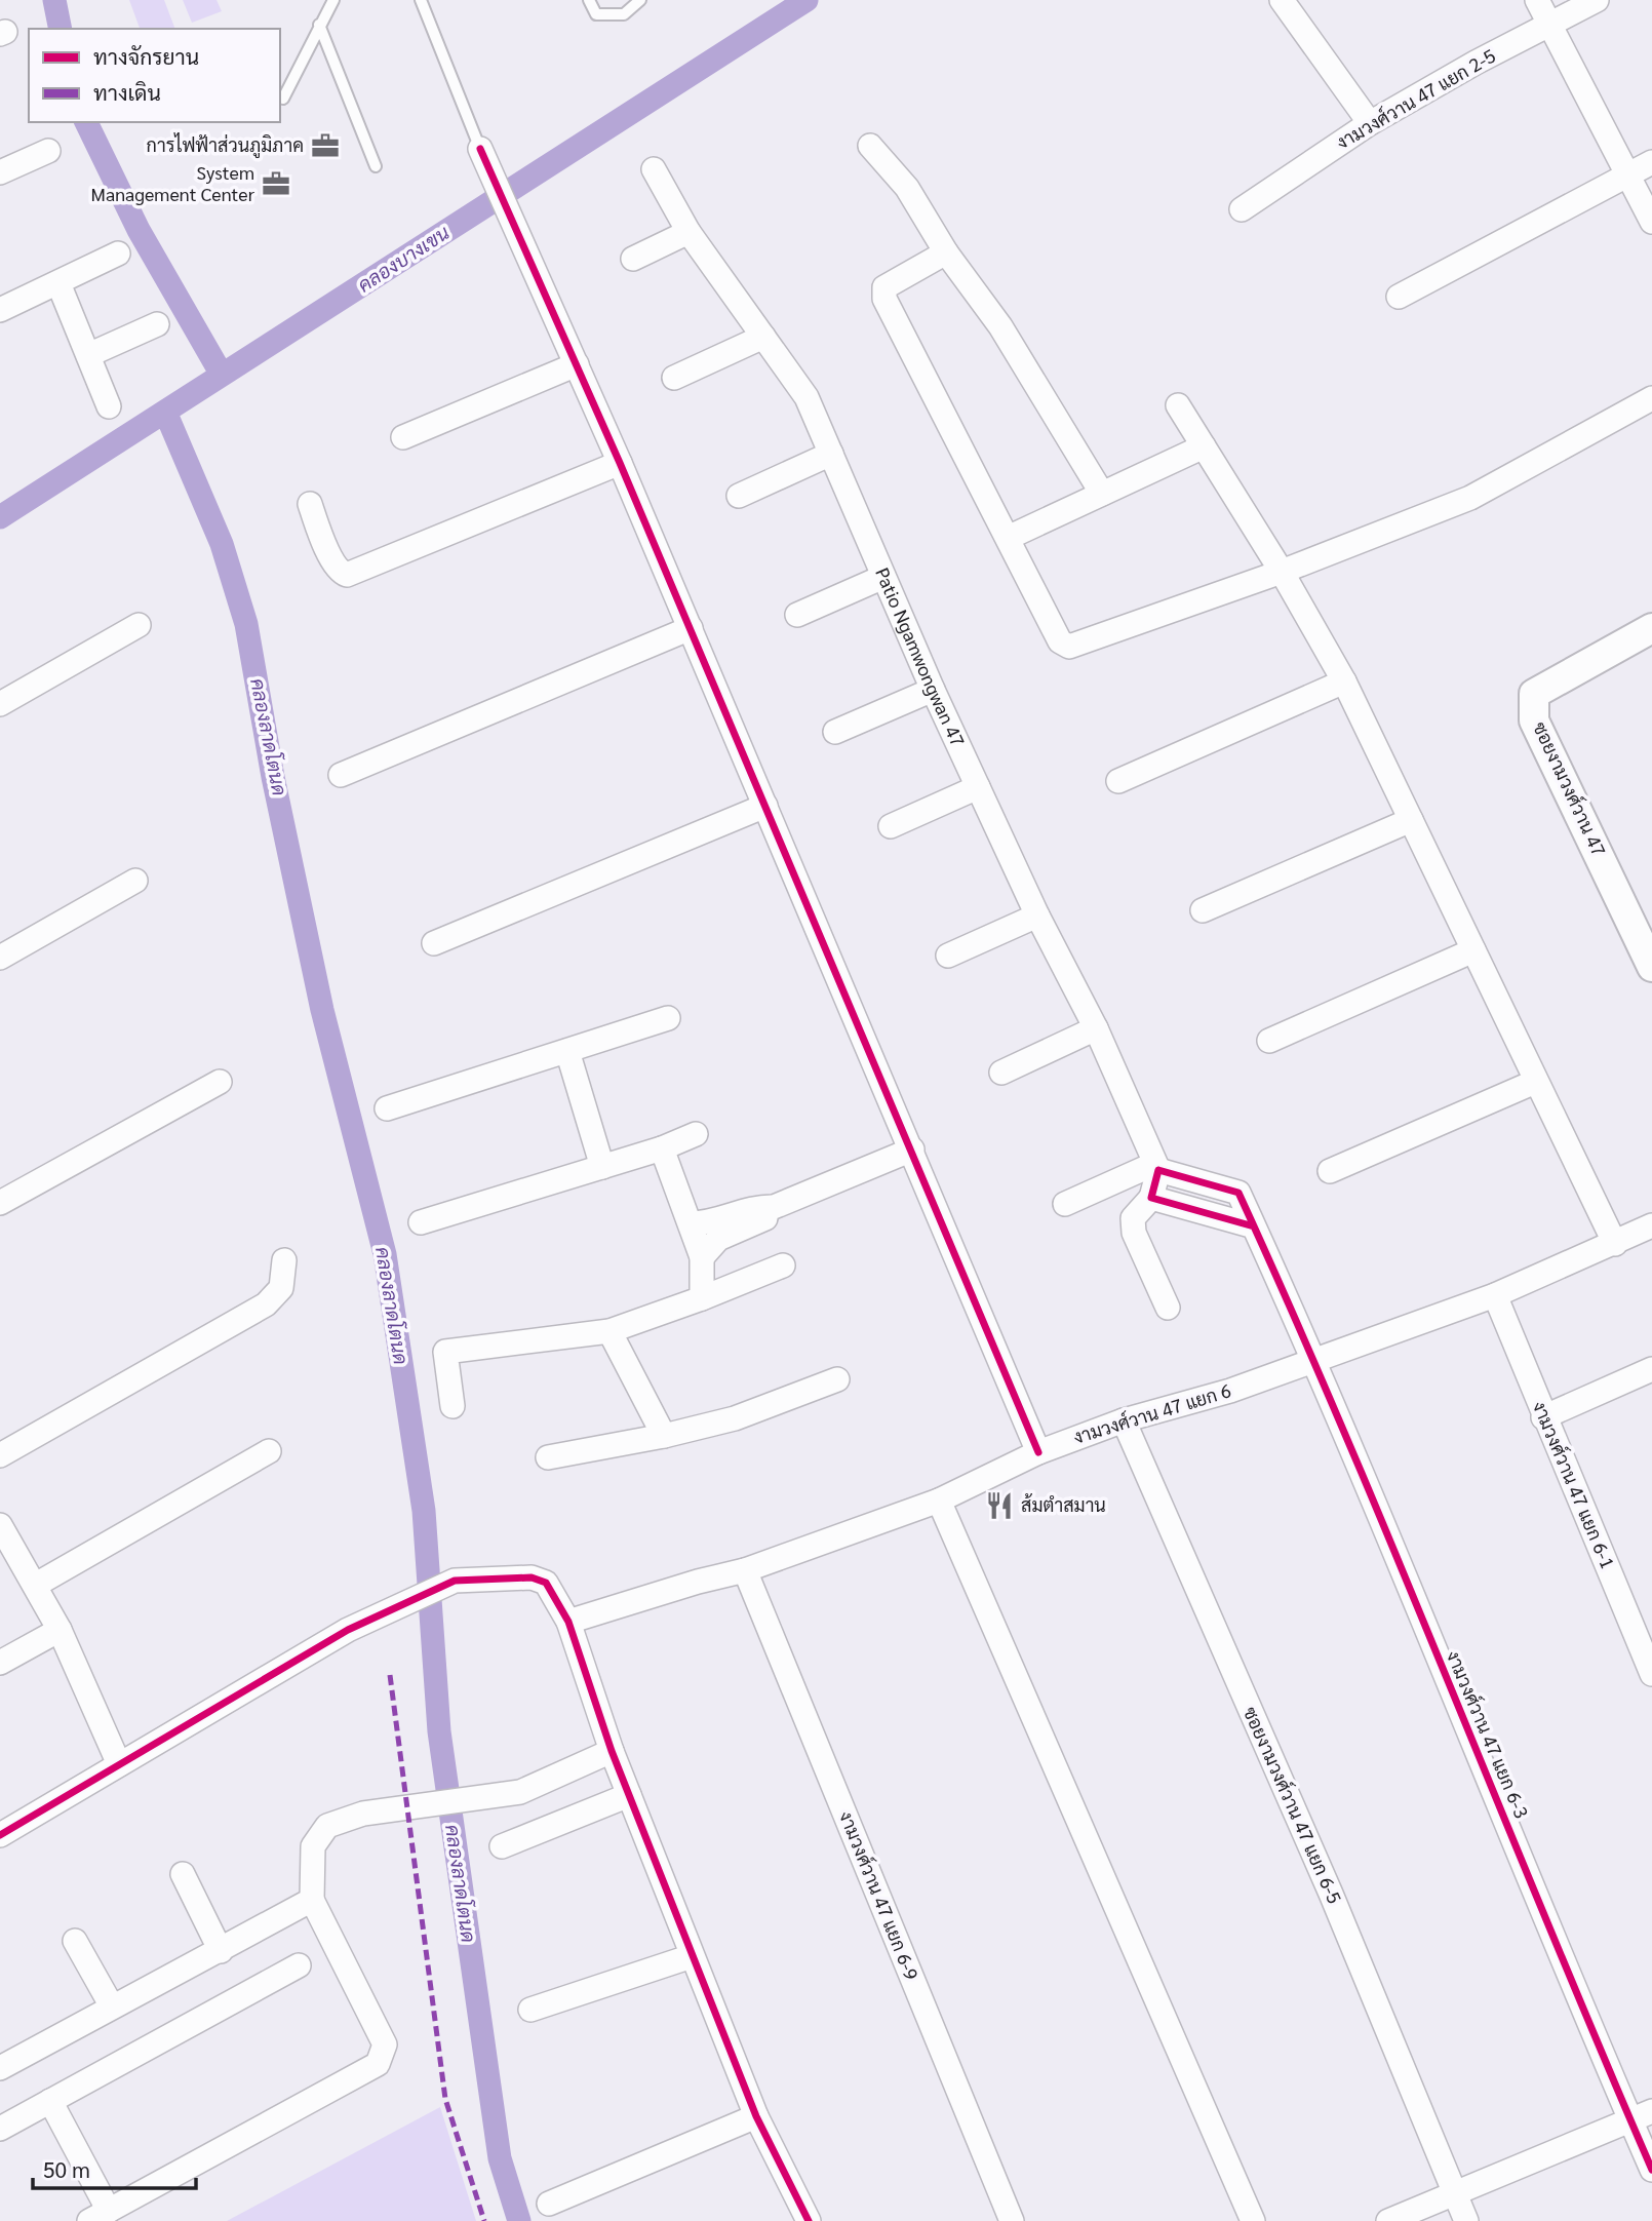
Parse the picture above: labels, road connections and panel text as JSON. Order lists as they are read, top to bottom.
{
  "streets": {
    "street": [
      "งามวงศ์วาน 47 แยก 2-5",
      "Patio Ngamwongwan 47",
      "ซอยงามวงศ์วาน 47",
      "งามวงศ์วาน 47 แยก 6",
      "งามวงศ์วาน 47 แยก 6-1",
      "งามวงศ์วาน 47 แยก 6-3",
      "ซอยงามวงศ์วาน 47 แยก 6-5",
      "งามวงศ์วาน 47 แยก 6-9"
    ]
  },
  "crossings": [
    ["Patio Ngamwongwan 47", "งามวงศ์วาน 47 แยก 6-3"],
    ["งามวงศ์วาน 47 แยก 6", "งามวงศ์วาน 47 แยก 6-1"],
    ["งามวงศ์วาน 47 แยก 6", "งามวงศ์วาน 47 แยก 6-3"],
    ["งามวงศ์วาน 47 แยก 6", "ซอยงามวงศ์วาน 47 แยก 6-5"],
    ["งามวงศ์วาน 47 แยก 6", "งามวงศ์วาน 47 แยก 6-9"]
  ],
  "water": ["คลองบางเขน", "คลองลาดโตนด"],
  "places": {
    "office": ["การไฟฟ้าส่วนภูมิภาค", "System Management Center"],
    "restaurant": ["ส้มตำสมาน"]
  },
  "legend": ["ทางจักรยาน", "ทางเดิน"],
  "scale_bar": "50 m"
}
